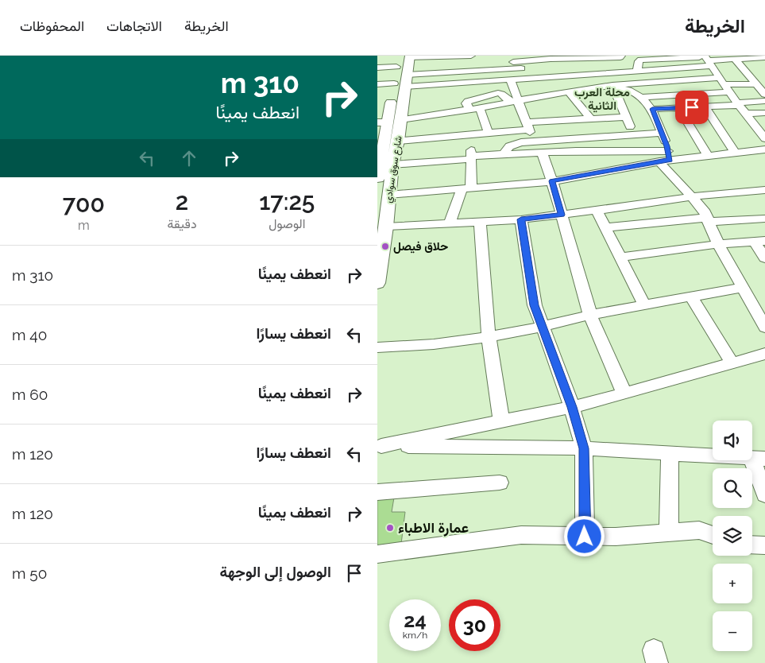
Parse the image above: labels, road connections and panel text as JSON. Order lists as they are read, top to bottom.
{
  "streets": {
    "main road": ["شارع سوق سوادي"]
  },
  "districts": ["محلة العرب الثانية"],
  "places": ["حلاق فيصل", "عمارة الاطباء"],
  "page": {
    "header": "الخريطة",
    "nav": ["الخريطة", "الاتجاهات", "المحفوظات"],
    "turn": ["310 m", "انعطف يمينًا"],
    "eta": [
      "17:25",
      "الوصول",
      "2",
      "دقيقة",
      "700",
      "m"
    ],
    "list": [
      {
        "name": "انعطف يمينًا",
        "value": "310 m"
      },
      {
        "name": "انعطف يسارًا",
        "value": "40 m"
      },
      {
        "name": "انعطف يمينًا",
        "value": "60 m"
      },
      {
        "name": "انعطف يسارًا",
        "value": "120 m"
      },
      {
        "name": "انعطف يمينًا",
        "value": "120 m"
      },
      {
        "name": "الوصول إلى الوجهة",
        "value": "50 m"
      }
    ],
    "map_buttons": ["+", "−"],
    "speed": "24 km/h",
    "limit": "30"
  }
}
